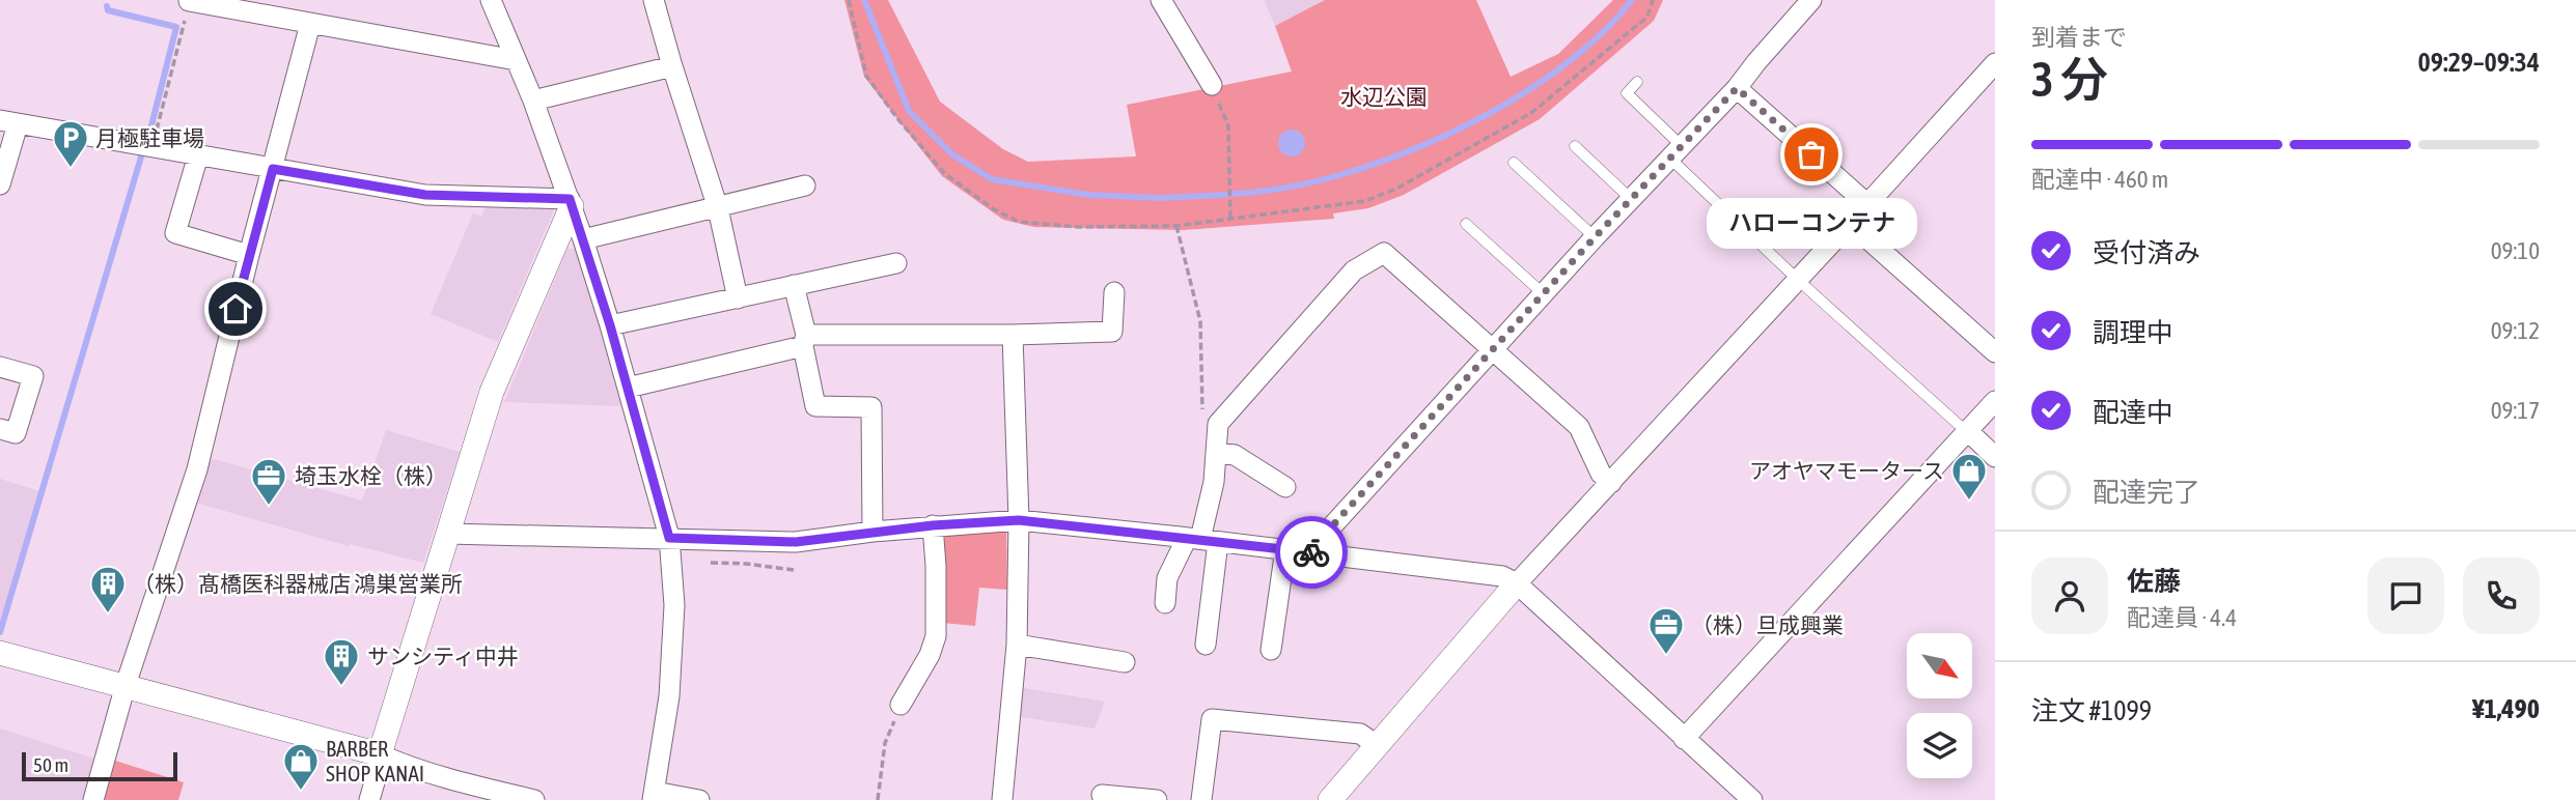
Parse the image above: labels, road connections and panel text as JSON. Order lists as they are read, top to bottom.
{
  "parks": ["水辺公園"],
  "places": {
    "other": ["ハローコンテナ"],
    "parking": ["月極駐車場"],
    "shop": ["アオヤマモータース", "BARBER SHOP KANAI"],
    "office": ["埼玉水栓（株）", "（株）旦成興業"],
    "building": ["（株）髙橋医科器械店 鴻巣営業所", "サンシティ中井"]
  },
  "scale_bar": "50 m",
  "north": "bottom right",
  "page": {
    "heading": ["3 分", "到着まで", "09:29–09:34"],
    "panel": [
      "佐藤",
      "配達員 · 4.4",
      "注文 #1099",
      "¥1,490"
    ],
    "bar": "配達中 · 460 m",
    "bubble": "ハローコンテナ",
    "list": [
      ["受付済み", "09:10"],
      ["調理中", "09:12"],
      ["配達中", "09:17"],
      "配達完了"
    ],
    "scale": "50 m"
  }
}
